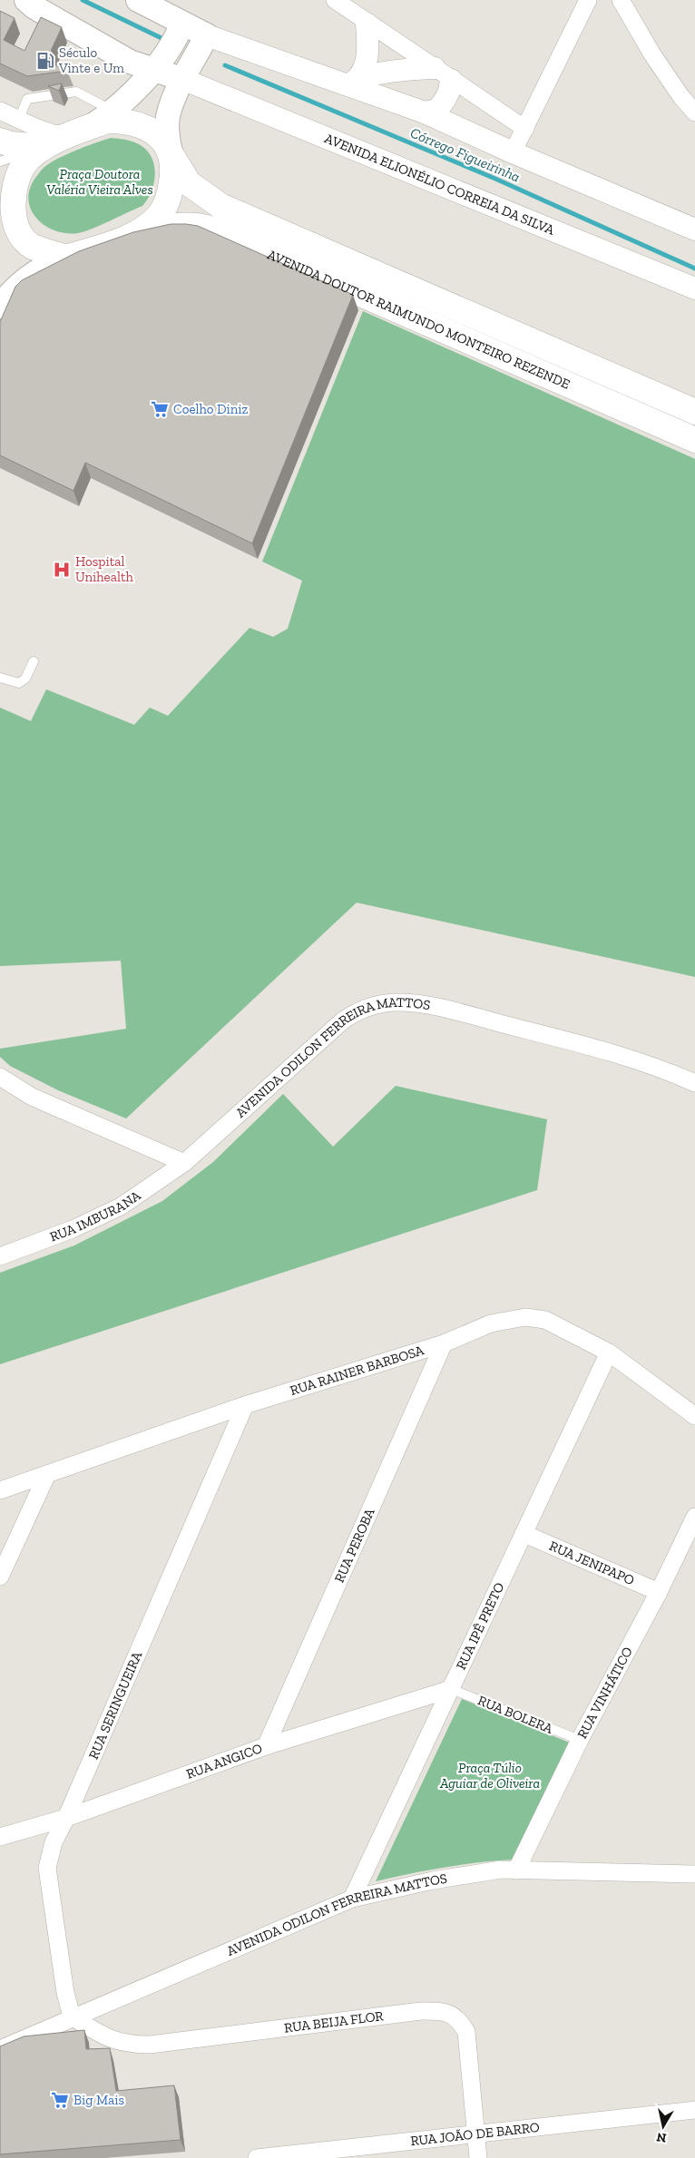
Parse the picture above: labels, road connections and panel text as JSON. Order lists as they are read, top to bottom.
{
  "streets": {
    "main road": ["AVENIDA DOUTOR RAIMUNDO MONTEIRO REZENDE"],
    "street": [
      "AVENIDA ELIONÉLIO CORREIA DA SILVA",
      "AVENIDA ODILON FERREIRA MATTOS",
      "RUA IMBURANA",
      "RUA RAINER BARBOSA",
      "RUA PEROBA",
      "RUA JENIPAPO",
      "RUA IPÊ PRETO",
      "RUA VINHÁTICO",
      "RUA SERINGUEIRA",
      "RUA ANGICO",
      "RUA BEIJA FLOR",
      "RUA JOÃO DE BARRO"
    ],
    "lane": ["RUA BOLERA"]
  },
  "crossings": [
    ["AVENIDA ODILON FERREIRA MATTOS", "RUA IMBURANA"],
    ["AVENIDA ODILON FERREIRA MATTOS", "RUA IPÊ PRETO"],
    ["AVENIDA ODILON FERREIRA MATTOS", "RUA VINHÁTICO"],
    ["AVENIDA ODILON FERREIRA MATTOS", "RUA SERINGUEIRA"],
    ["AVENIDA ODILON FERREIRA MATTOS", "RUA BEIJA FLOR"],
    ["RUA RAINER BARBOSA", "RUA PEROBA"],
    ["RUA RAINER BARBOSA", "RUA IPÊ PRETO"],
    ["RUA RAINER BARBOSA", "RUA SERINGUEIRA"],
    ["RUA PEROBA", "RUA ANGICO"],
    ["RUA JENIPAPO", "RUA IPÊ PRETO"],
    ["RUA JENIPAPO", "RUA VINHÁTICO"],
    ["RUA IPÊ PRETO", "RUA BOLERA"],
    ["RUA IPÊ PRETO", "RUA ANGICO"],
    ["RUA VINHÁTICO", "RUA BOLERA"],
    ["RUA SERINGUEIRA", "RUA ANGICO"],
    ["RUA SERINGUEIRA", "RUA BEIJA FLOR"],
    ["RUA BOLERA", "RUA ANGICO"],
    ["RUA BEIJA FLOR", "RUA JOÃO DE BARRO"]
  ],
  "water": ["Córrego Figueirinha"],
  "parks": ["Praça Doutora Valéria Vieira Alves", "Praça Túlio Aguiar de Oliveira"],
  "places": {
    "fuel station": ["Século Vinte e Um"],
    "supermarket": ["Coelho Diniz", "Big Mais"],
    "hospital": ["Hospital Unihealth"]
  },
  "north": "bottom"
}
